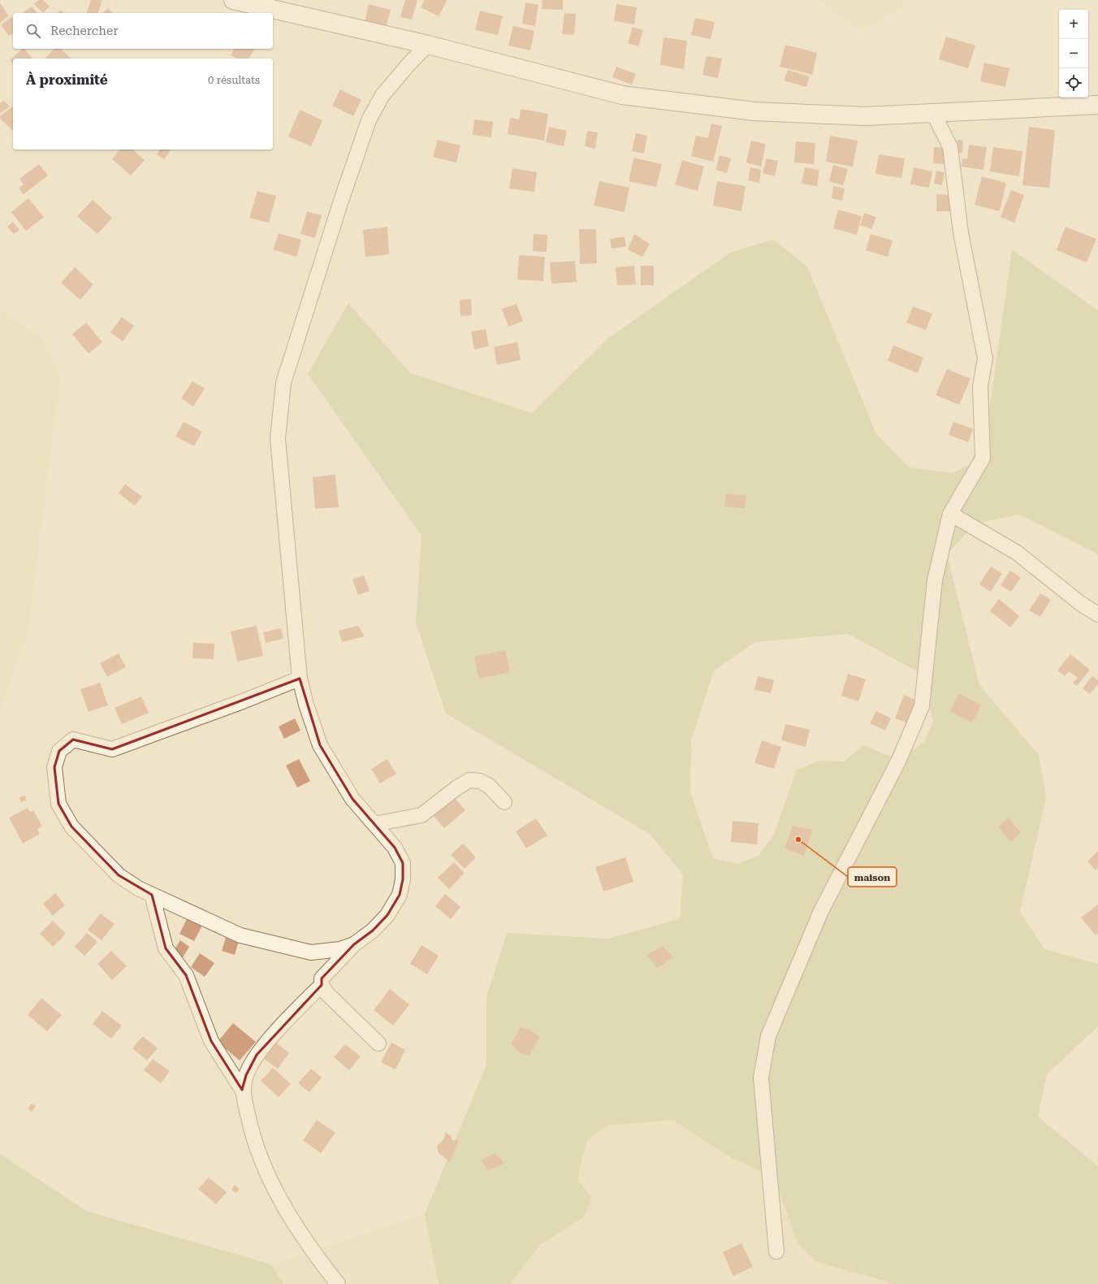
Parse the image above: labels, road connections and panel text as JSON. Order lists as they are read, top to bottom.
{
  "places": ["maison"],
  "page": {
    "map_buttons": ["+", "−"],
    "search": "Rechercher",
    "heading": ["À proximité", "0 résultats"]
  }
}
